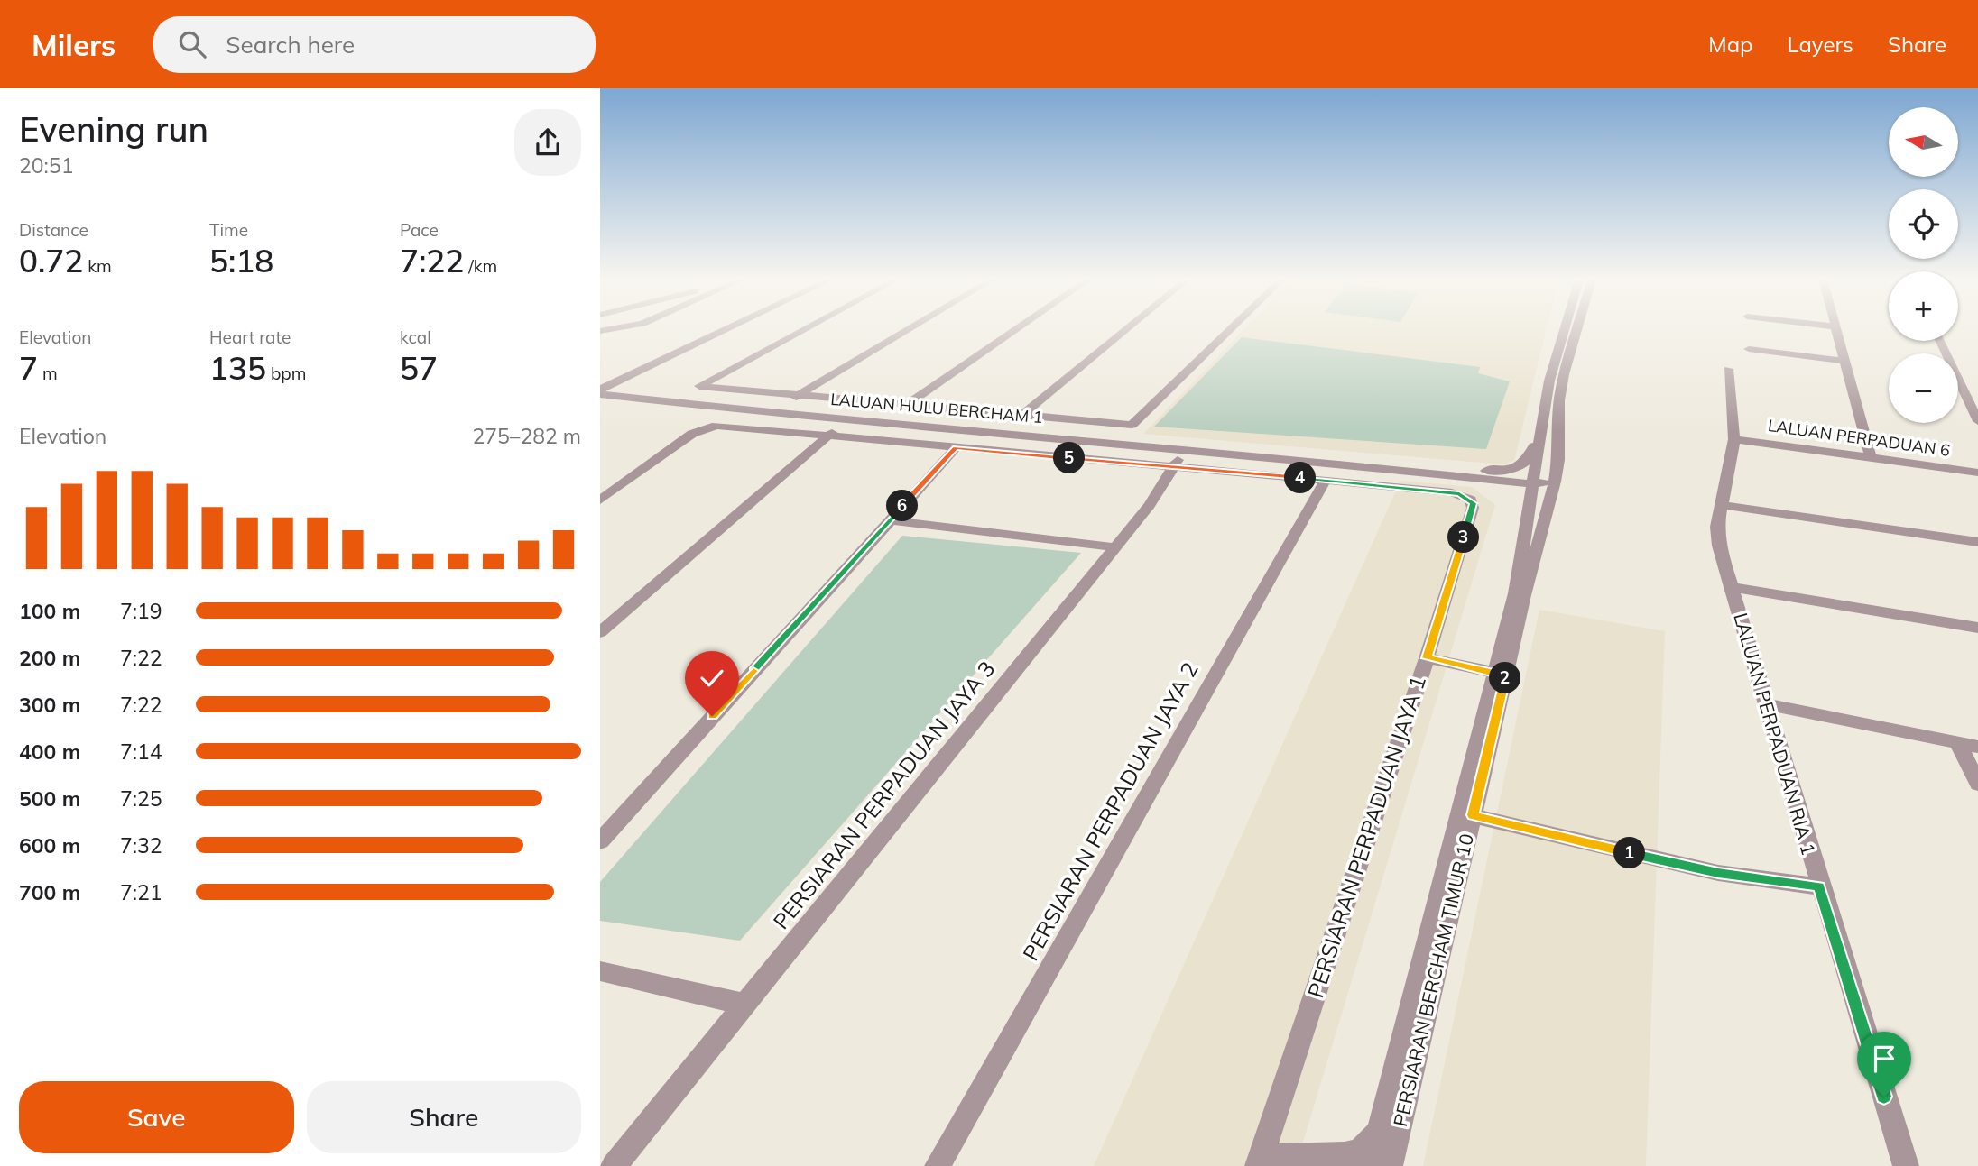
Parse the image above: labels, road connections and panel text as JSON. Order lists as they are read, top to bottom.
{
  "streets": {
    "street": [
      "LALUAN HULU BERCHAM 1",
      "LALUAN PERPADUAN 6",
      "LALUAN PERPADUAN RIA 1",
      "PERSIARAN PERPADUAN JAYA 3",
      "PERSIARAN PERPADUAN JAYA 2",
      "PERSIARAN PERPADUAN JAYA 1",
      "PERSIARAN BERCHAM TIMUR 10"
    ]
  },
  "crossings": [
    ["LALUAN HULU BERCHAM 1", "PERSIARAN PERPADUAN JAYA 3"],
    ["LALUAN HULU BERCHAM 1", "PERSIARAN PERPADUAN JAYA 1"],
    ["LALUAN HULU BERCHAM 1", "PERSIARAN BERCHAM TIMUR 10"],
    ["LALUAN PERPADUAN 6", "LALUAN PERPADUAN RIA 1"]
  ],
  "north": "left",
  "page": {
    "header": "Milers",
    "search": "Search here",
    "nav": ["Map", "Layers", "Share"],
    "heading": ["Evening run", "20:51"],
    "map_buttons": ["+", "−"],
    "stats": [
      ["Distance", "0.72 km"],
      ["Time", "5:18"],
      ["Pace", "7:22 /km"],
      ["Elevation", "7 m"],
      ["Heart rate", "135 bpm"],
      ["kcal", "57"]
    ],
    "chart": ["Elevation", "275–282 m"],
    "pins": [
      "5",
      "4",
      "6",
      "3",
      "2",
      "1"
    ],
    "list": [
      {
        "name": "100 m",
        "note": "7:19"
      },
      {
        "name": "200 m",
        "note": "7:22"
      },
      {
        "name": "300 m",
        "note": "7:22"
      },
      {
        "name": "400 m",
        "note": "7:14"
      },
      {
        "name": "500 m",
        "note": "7:25"
      },
      {
        "name": "600 m",
        "note": "7:32"
      },
      {
        "name": "700 m",
        "note": "7:21"
      }
    ],
    "buttons": ["Save", "Share"]
  }
}
